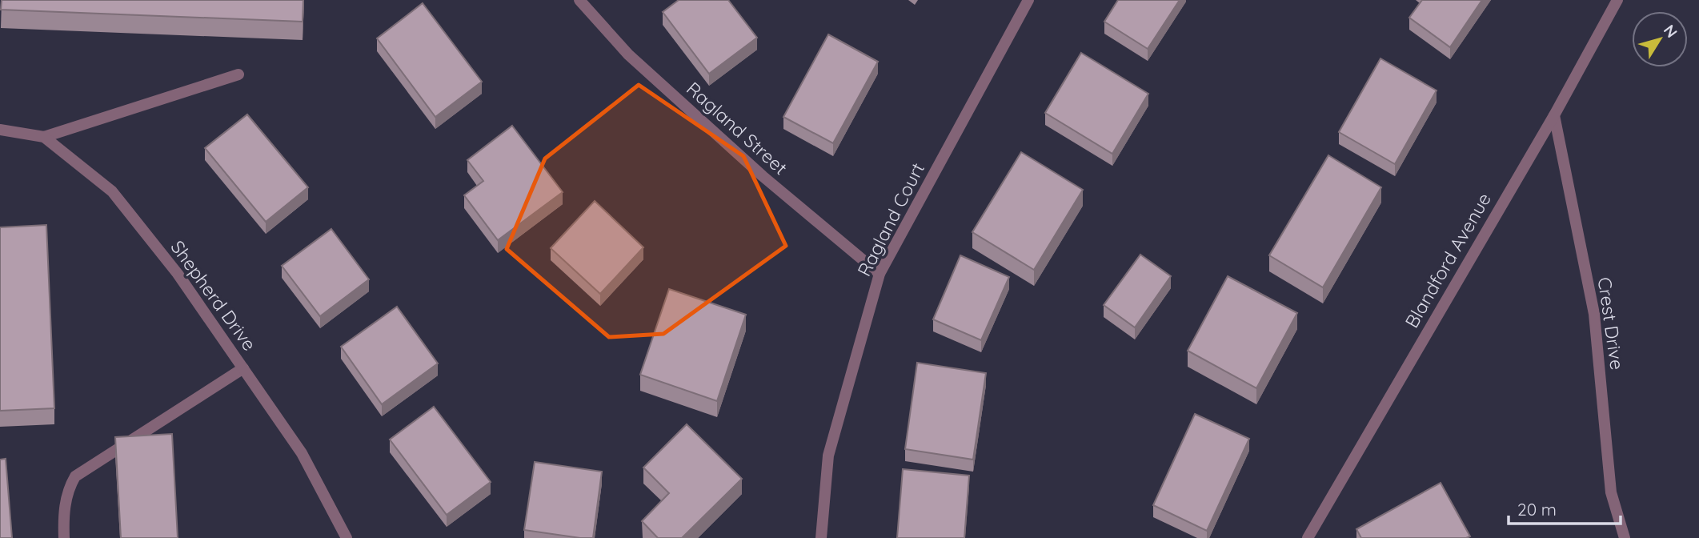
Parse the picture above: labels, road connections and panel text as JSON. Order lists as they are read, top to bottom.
{
  "streets": {
    "street": [
      "Ragland Street",
      "Ragland Court",
      "Blandford Avenue",
      "Shepherd Drive",
      "Crest Drive"
    ]
  },
  "crossings": [
    ["Ragland Street", "Ragland Court"],
    ["Blandford Avenue", "Crest Drive"]
  ],
  "scale_bar": "20 m",
  "north": "top right"
}
